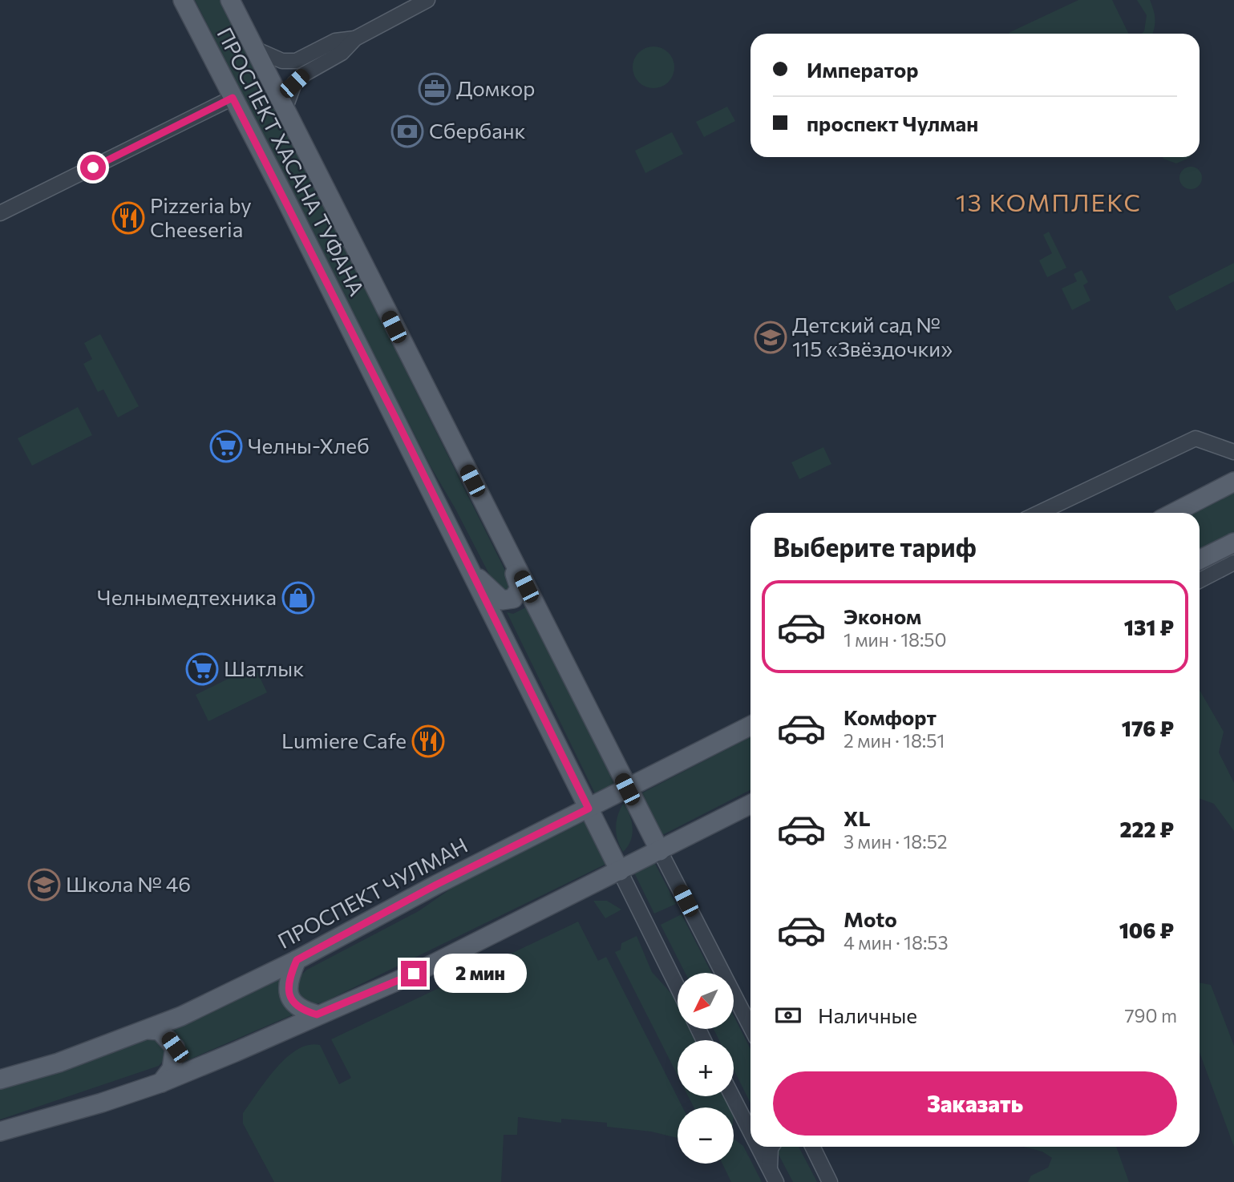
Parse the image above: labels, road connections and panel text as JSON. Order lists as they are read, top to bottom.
{
  "streets": {
    "main road": ["ПРОСПЕКТ ХАСАНА ТУФАНА", "ПРОСПЕКТ ЧУЛМАН"]
  },
  "crossings": [
    ["ПРОСПЕКТ ХАСАНА ТУФАНА", "ПРОСПЕКТ ЧУЛМАН"]
  ],
  "districts": ["13 КОМПЛЕКС"],
  "places": {
    "office": ["Домкор"],
    "bank": ["Сбербанк"],
    "restaurant": ["Pizzeria by Cheeseria", "Lumiere Cafe"],
    "school or university": ["Детский сад № 115 «Звёздочки»", "Школа № 46"],
    "supermarket": ["Челны-Хлеб", "Шатлык"],
    "shop": ["Челнымедтехника"]
  },
  "north": "bottom left",
  "page": {
    "banner": ["Император", "проспект Чулман"],
    "heading": "Выберите тариф",
    "list": [
      {
        "name": "Эконом",
        "note": "1 мин · 18:50",
        "value": "131 ₽"
      },
      {
        "name": "Комфорт",
        "note": "2 мин · 18:51",
        "value": "176 ₽"
      },
      {
        "name": "XL",
        "note": "3 мин · 18:52",
        "value": "222 ₽"
      },
      {
        "name": "Moto",
        "note": "4 мин · 18:53",
        "value": "106 ₽"
      }
    ],
    "bubble": "2 мин",
    "map_buttons": ["+", "−"],
    "pay": ["Наличные", "790 m"],
    "buttons": "Заказать"
  }
}
